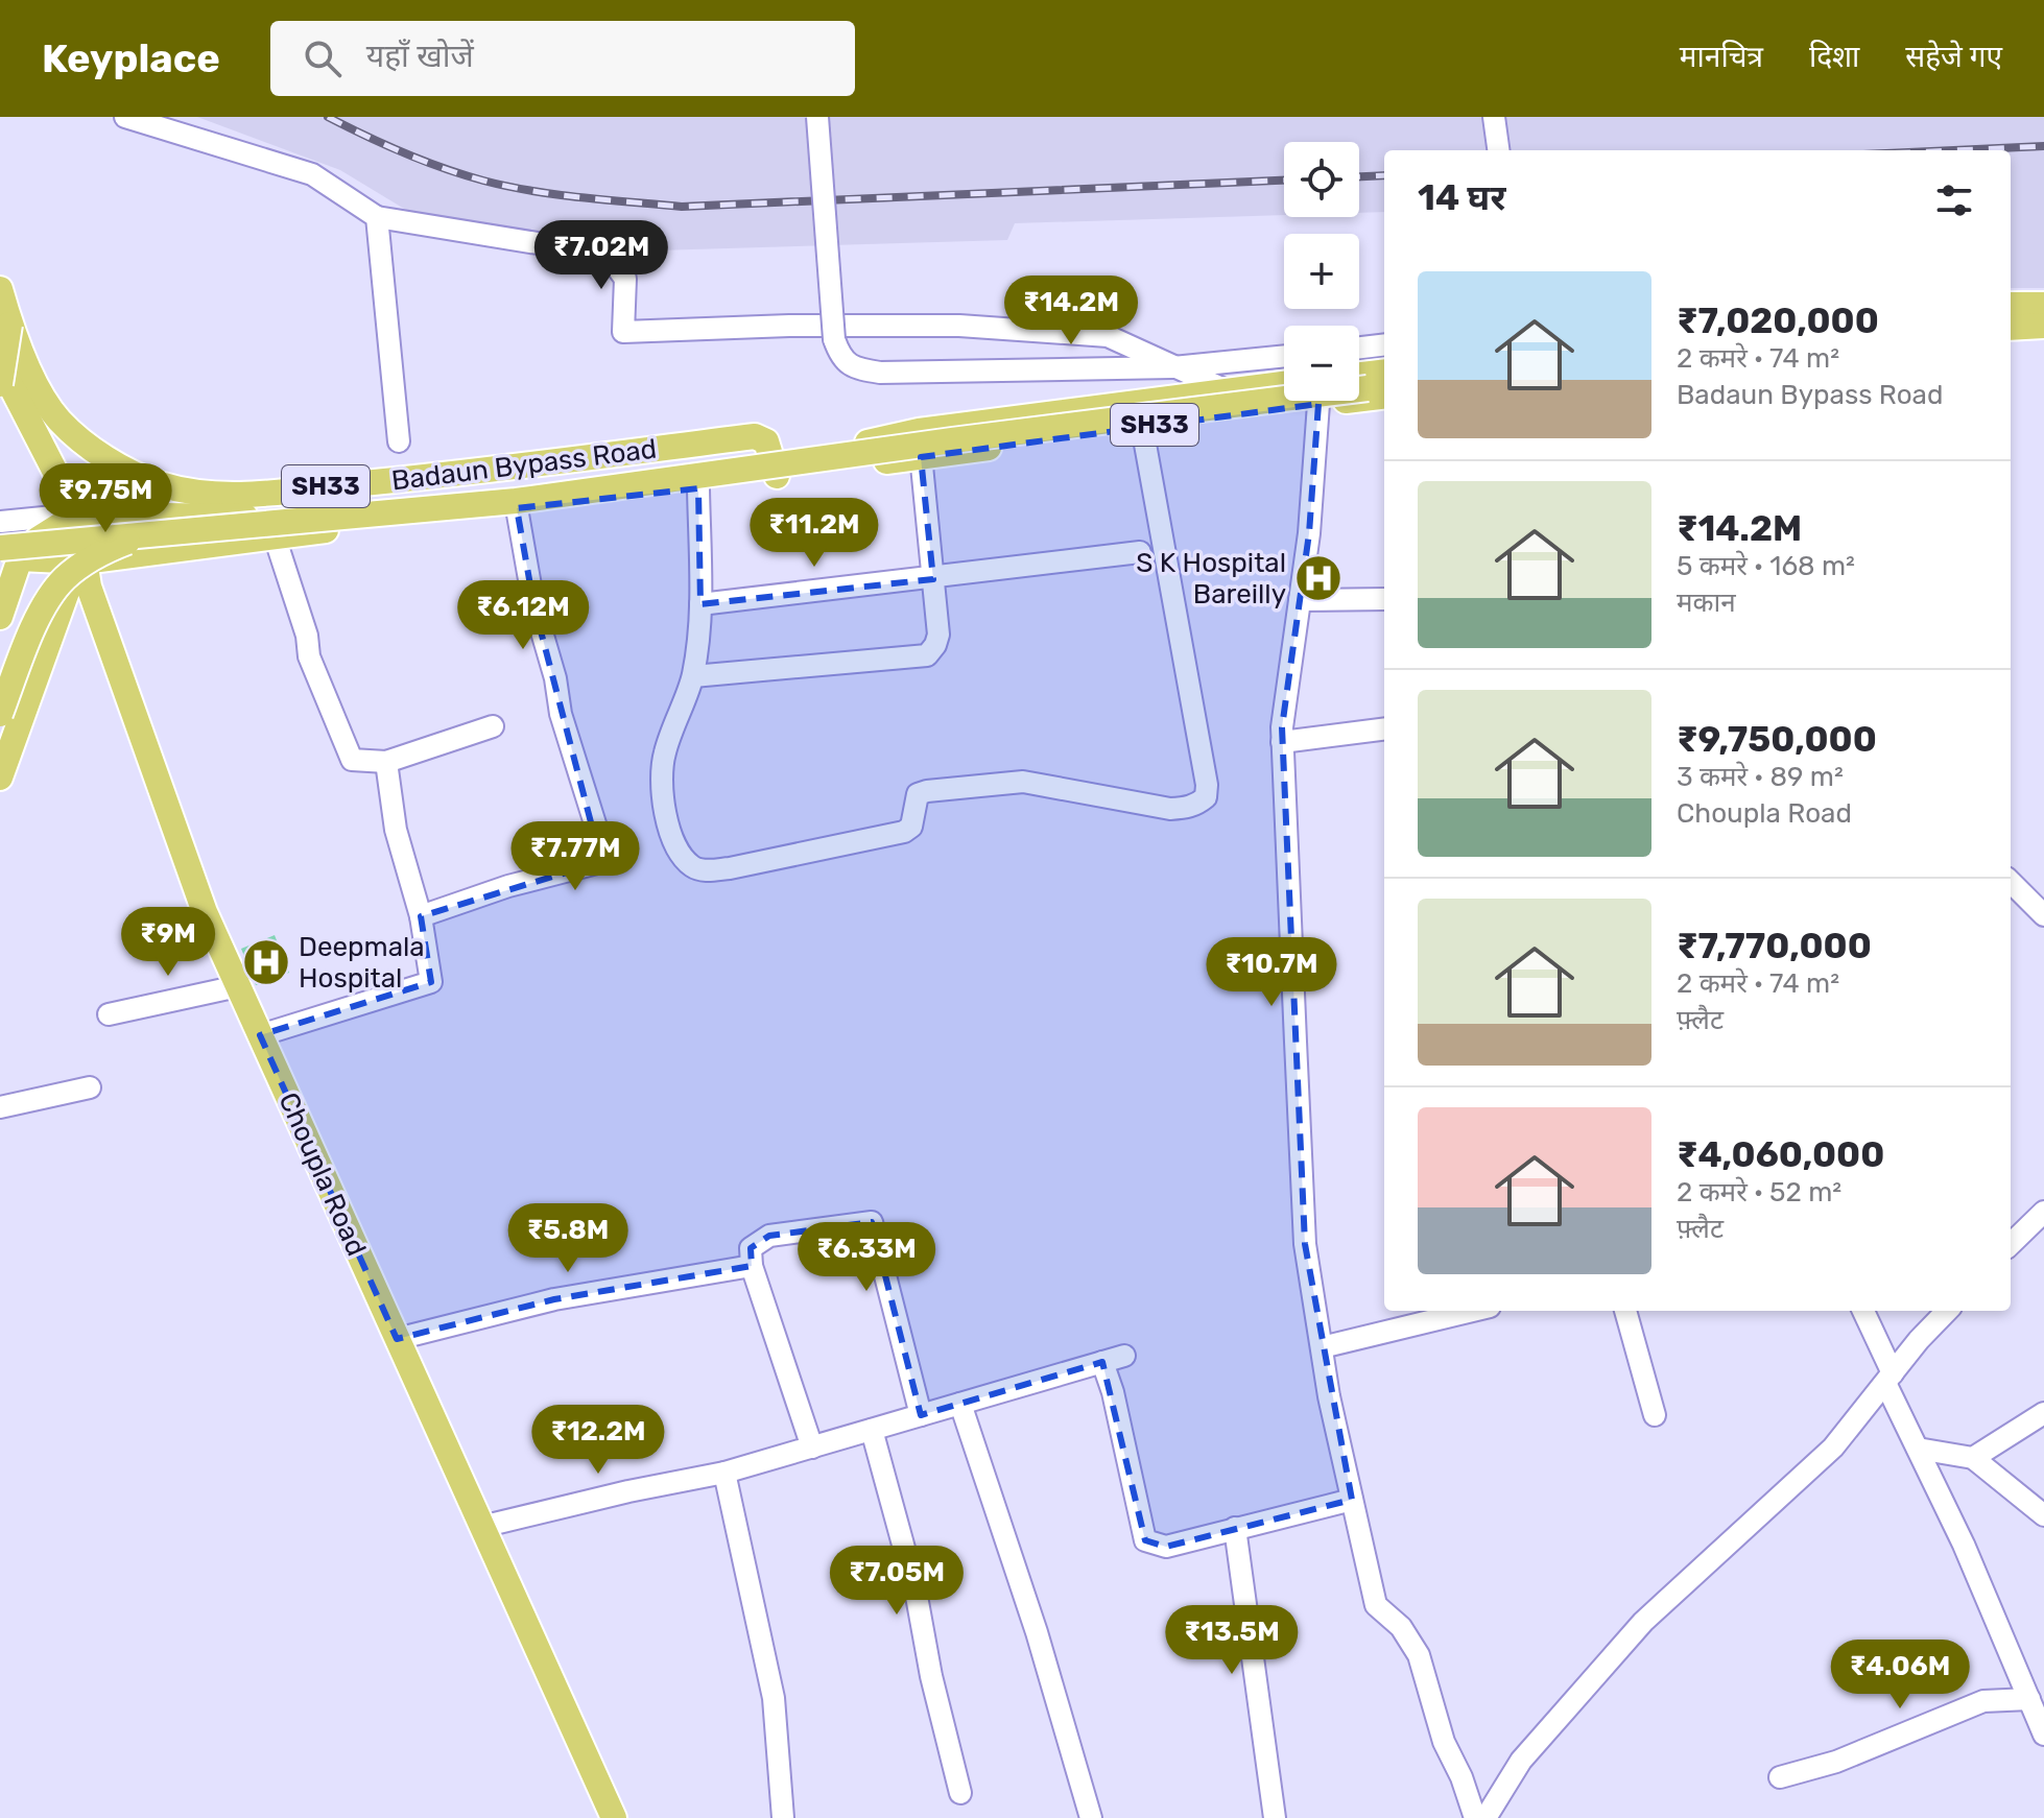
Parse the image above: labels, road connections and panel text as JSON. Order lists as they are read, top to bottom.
{
  "streets": {
    "main road": ["SH33", "Badaun Bypass Road", "Choupla Road"]
  },
  "places": {
    "hospital": ["S K Hospital Bareilly", "Deepmala Hospital"]
  },
  "page": {
    "header": "Keyplace",
    "search": "यहाँ खोजें",
    "nav": ["मानचित्र", "दिशा", "सहेजे गए"],
    "map_buttons": ["+", "−"],
    "heading": "14 घर",
    "price": [
      "₹7.02M",
      "₹14.2M",
      "₹9.75M",
      "₹11.2M",
      "₹6.12M",
      "₹7.77M",
      "₹9M",
      "₹10.7M",
      "₹5.8M",
      "₹6.33M",
      "₹12.2M",
      "₹7.05M",
      "₹13.5M",
      "₹4.06M"
    ],
    "list": [
      {
        "name": "₹7,020,000",
        "note": "2 कमरे · 74 m² · Badaun Bypass Road"
      },
      {
        "name": "₹14.2M",
        "note": "5 कमरे · 168 m² · मकान"
      },
      {
        "name": "₹9,750,000",
        "note": "3 कमरे · 89 m² · Choupla Road"
      },
      {
        "name": "₹7,770,000",
        "note": "2 कमरे · 74 m² · फ़्लैट"
      },
      {
        "name": "₹4,060,000",
        "note": "2 कमरे · 52 m² · फ़्लैट"
      }
    ]
  }
}
